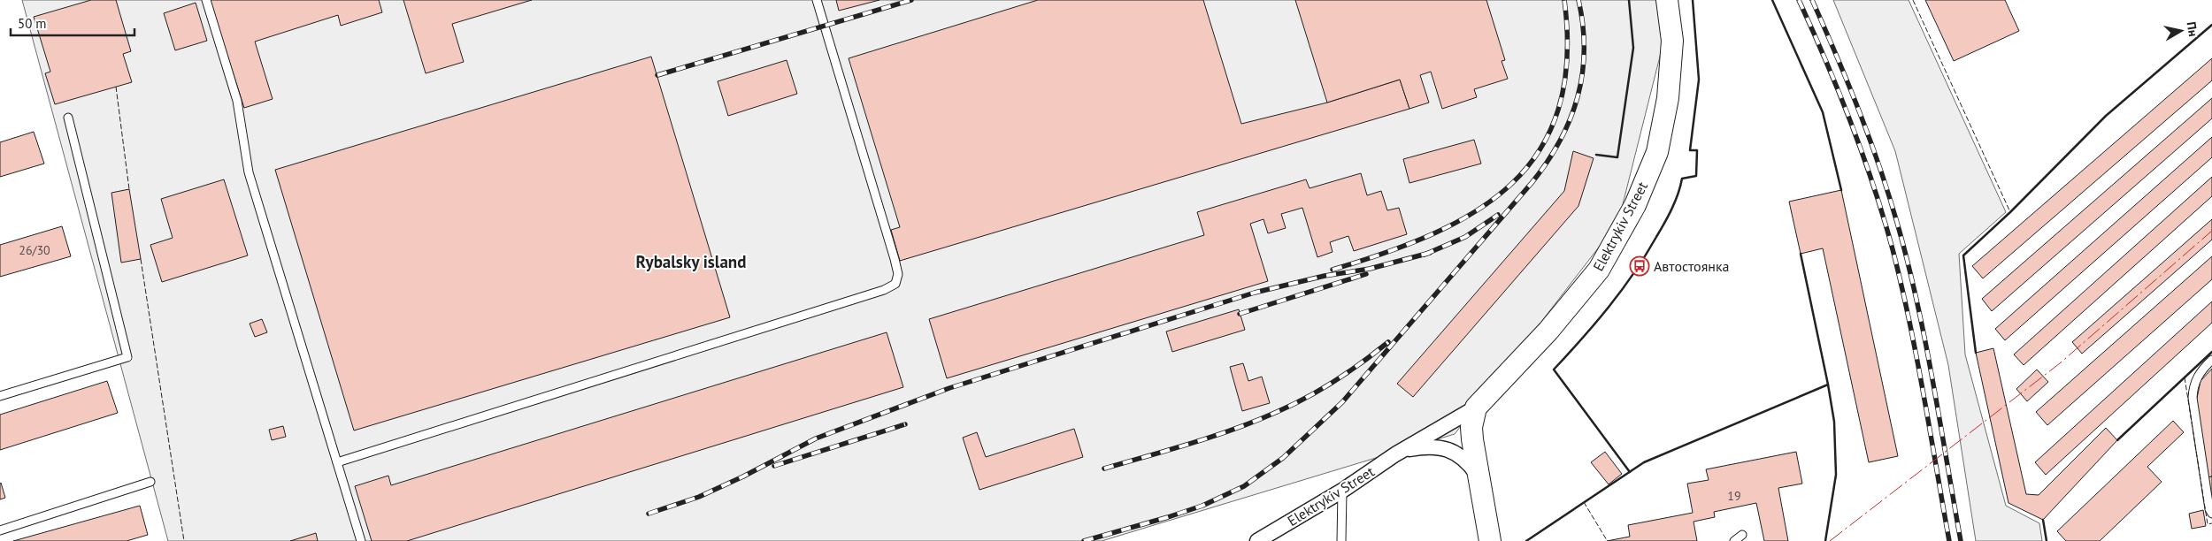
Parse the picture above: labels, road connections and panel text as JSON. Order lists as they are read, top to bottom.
{
  "streets": {
    "street": ["Elektrykiv Street"]
  },
  "districts": ["Rybalsky island"],
  "places": {
    "bus stop": ["Автостоянка"]
  },
  "house_numbers": ["26/30", "19"],
  "scale_bar": "50 m",
  "north": "right"
}
